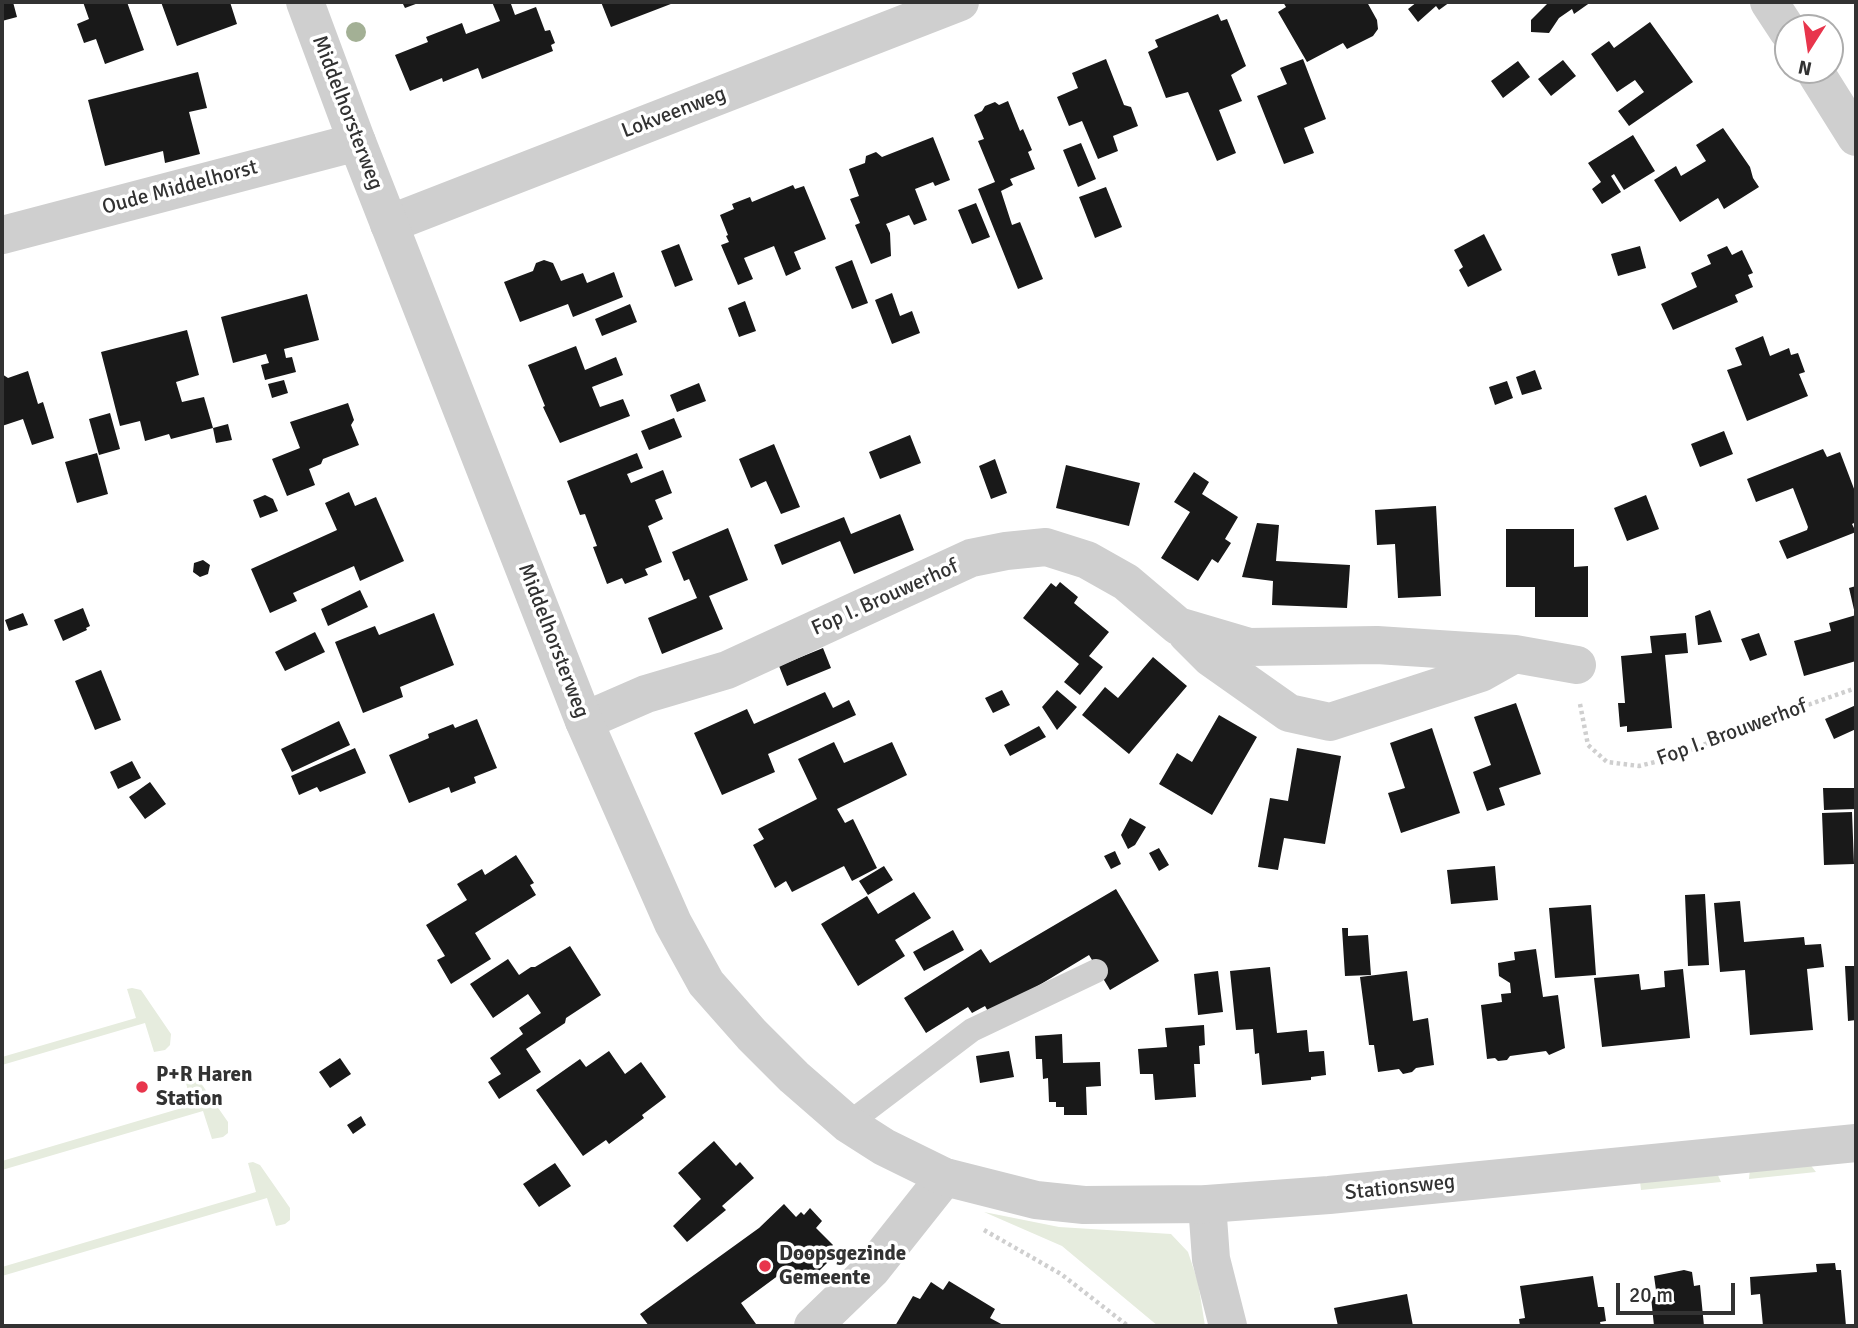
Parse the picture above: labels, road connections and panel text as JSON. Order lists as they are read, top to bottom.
{
  "streets": {
    "street": [
      "Middelhorsterweg",
      "Lokveenweg",
      "Oude Middelhorst",
      "Fop I. Brouwerhof",
      "Stationsweg"
    ]
  },
  "crossings": [
    ["Middelhorsterweg", "Lokveenweg"],
    ["Middelhorsterweg", "Oude Middelhorst"],
    ["Middelhorsterweg", "Fop I. Brouwerhof"],
    ["Middelhorsterweg", "Stationsweg"]
  ],
  "places": ["P+R Haren Station", "Doopsgezinde Gemeente"],
  "scale_bar": "20 m",
  "north": "bottom"
}
